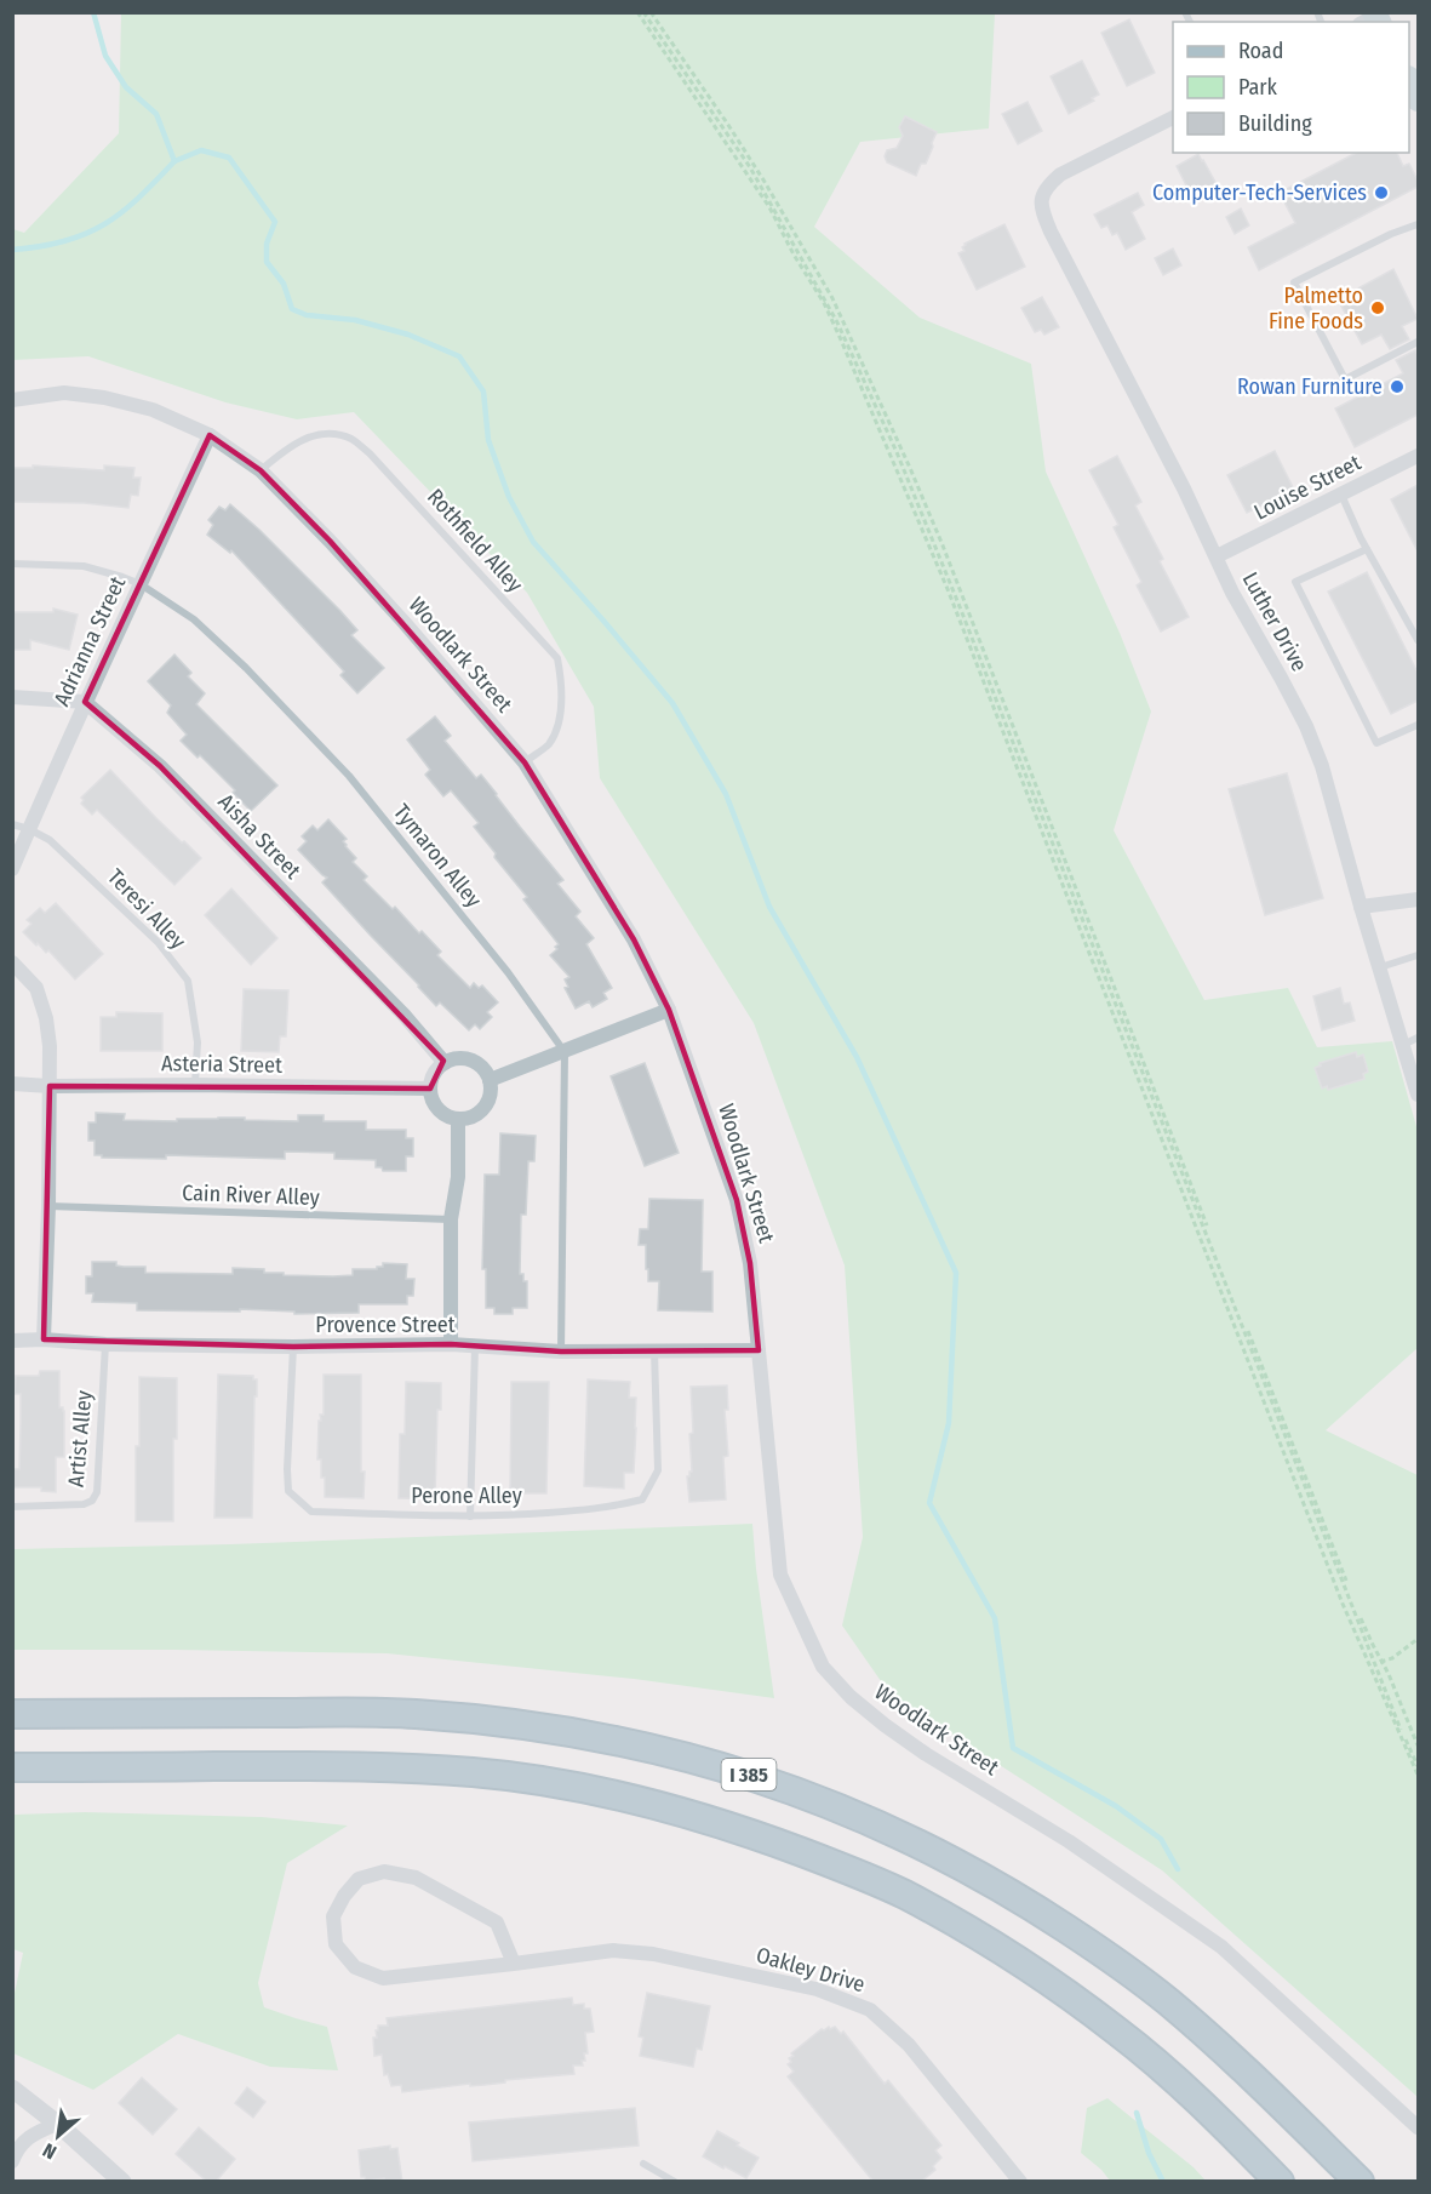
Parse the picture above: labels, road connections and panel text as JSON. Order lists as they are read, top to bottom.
{
  "streets": {
    "highway": ["I 385"],
    "street": [
      "Louise Street",
      "Luther Drive",
      "Adrianna Street",
      "Woodlark Street",
      "Aisha Street",
      "Asteria Street",
      "Provence Street",
      "Oakley Drive"
    ],
    "lane": [
      "Rothfield Alley",
      "Tymaron Alley",
      "Teresi Alley",
      "Cain River Alley",
      "Artist Alley",
      "Perone Alley"
    ]
  },
  "crossings": [
    ["Louise Street", "Luther Drive"],
    ["Rothfield Alley", "Woodlark Street"],
    ["Adrianna Street", "Woodlark Street"],
    ["Adrianna Street", "Aisha Street"],
    ["Adrianna Street", "Tymaron Alley"],
    ["Adrianna Street", "Teresi Alley"],
    ["Woodlark Street", "Provence Street"],
    ["Aisha Street", "Asteria Street"],
    ["Teresi Alley", "Asteria Street"],
    ["Provence Street", "Artist Alley"],
    ["Provence Street", "Perone Alley"]
  ],
  "places": ["Computer-Tech-Services", "Palmetto Fine Foods", "Rowan Furniture"],
  "legend": ["Road", "Park", "Building"],
  "north": "bottom left"
}
